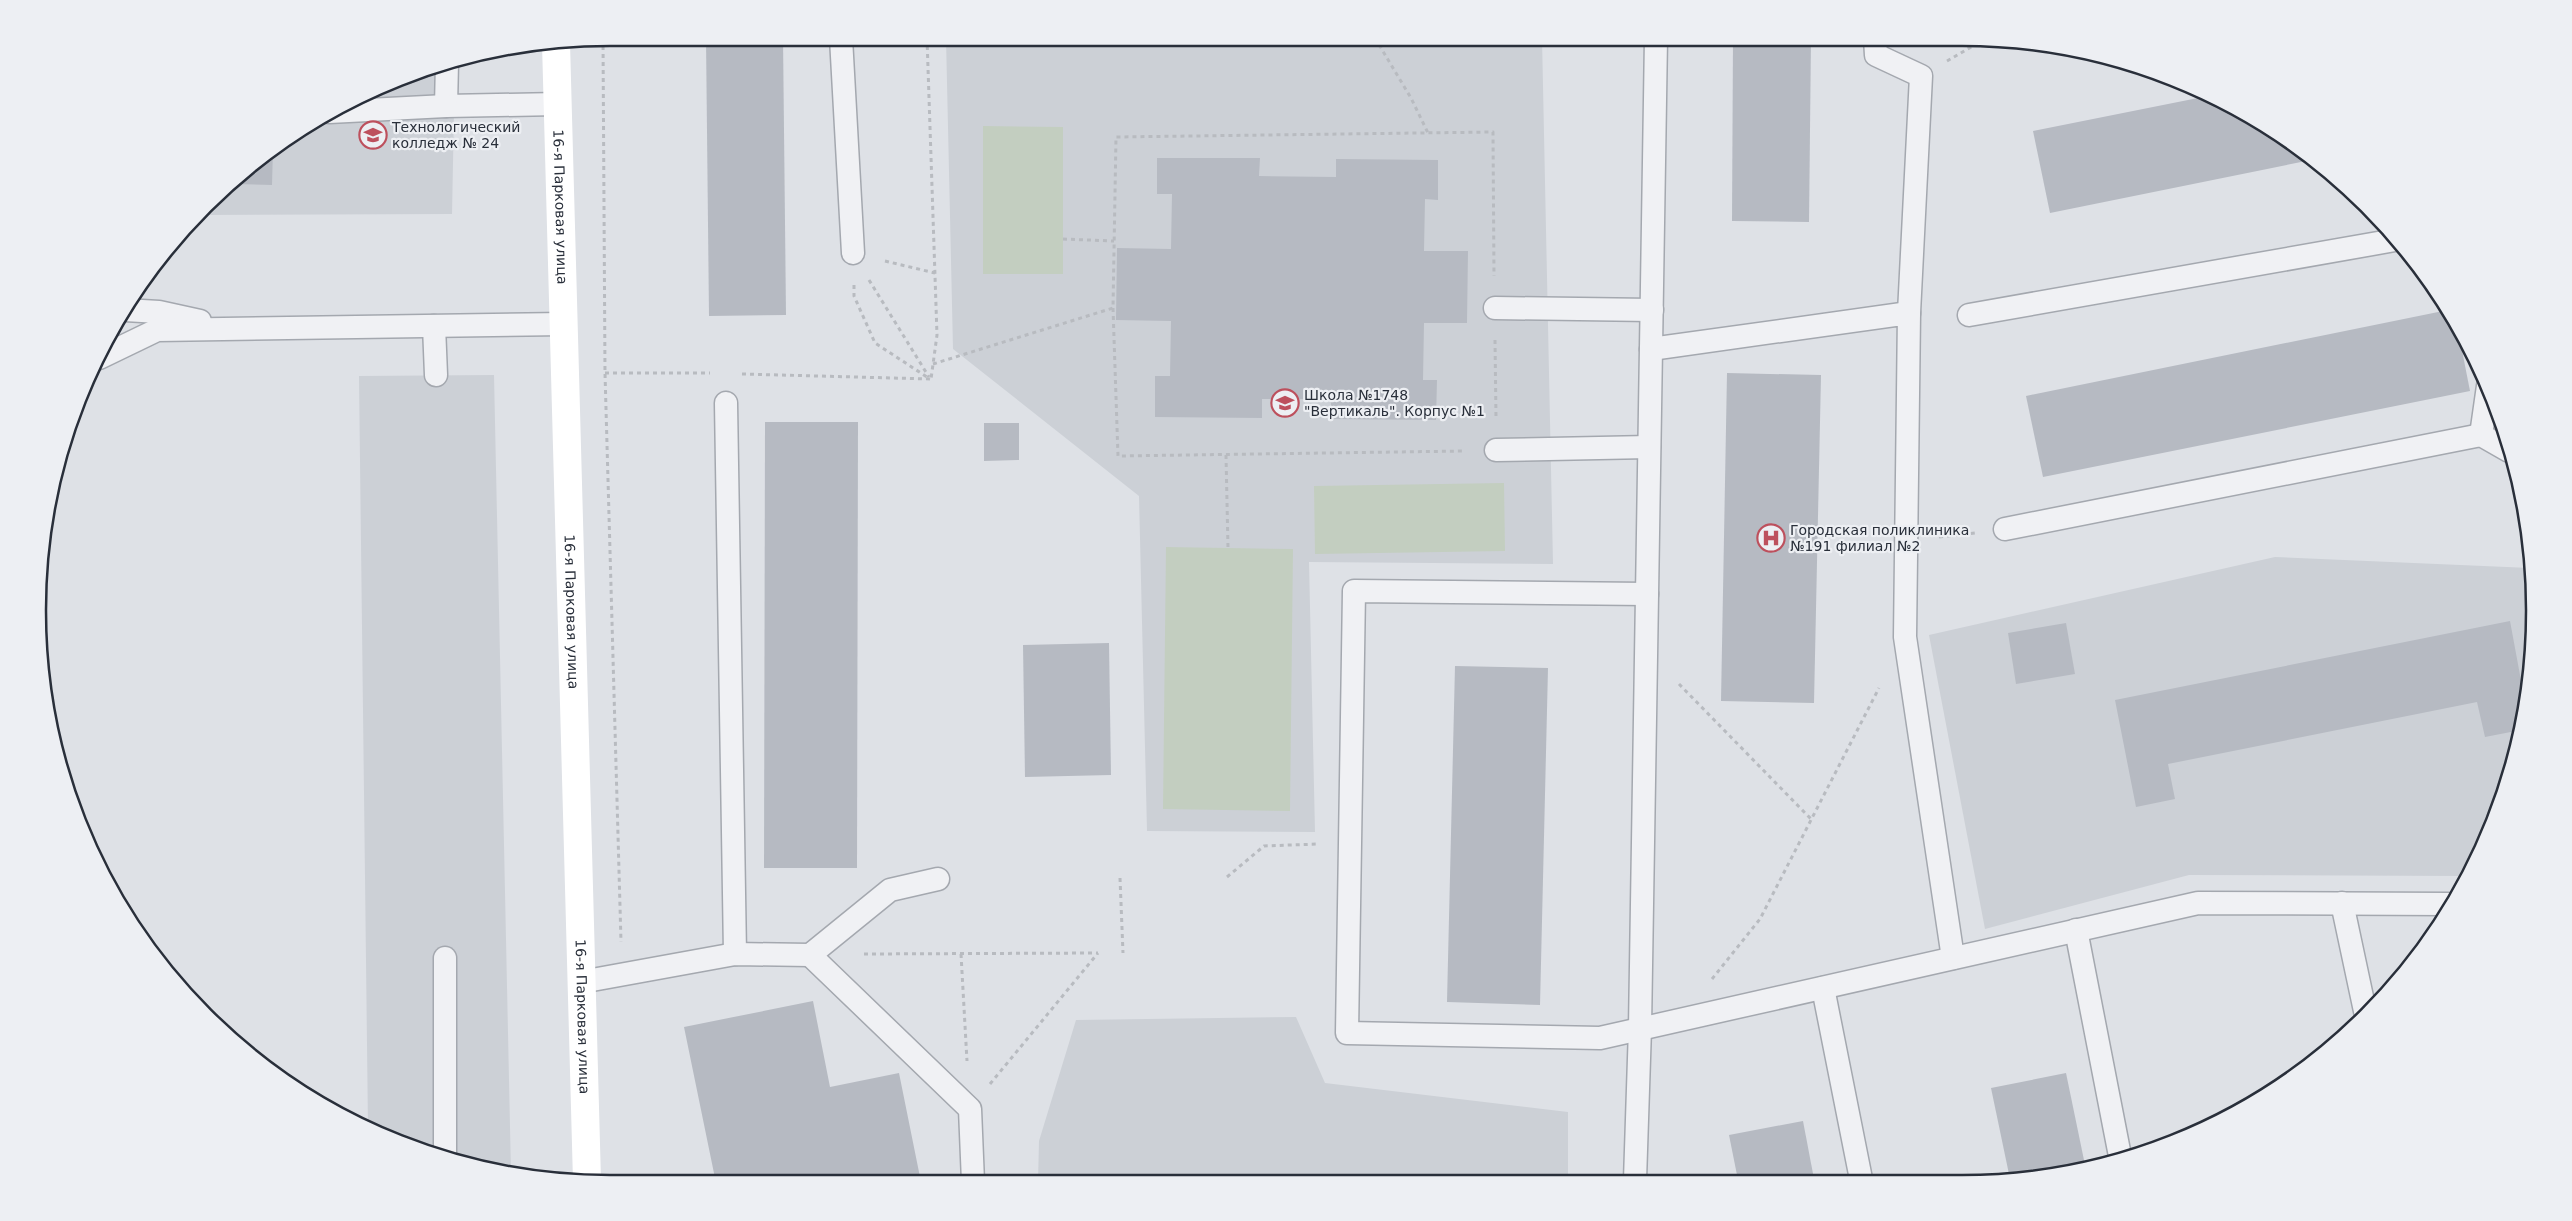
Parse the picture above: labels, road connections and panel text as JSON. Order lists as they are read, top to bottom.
{
  "streets": {
    "main road": ["16-я Парковая улица"]
  },
  "places": {
    "school or university": ["Технологический колледж № 24", "Школа №1748 \"Вертикаль\". Корпус №1"],
    "hospital": ["Городская поликлиника №191 филиал №2"]
  }
}
